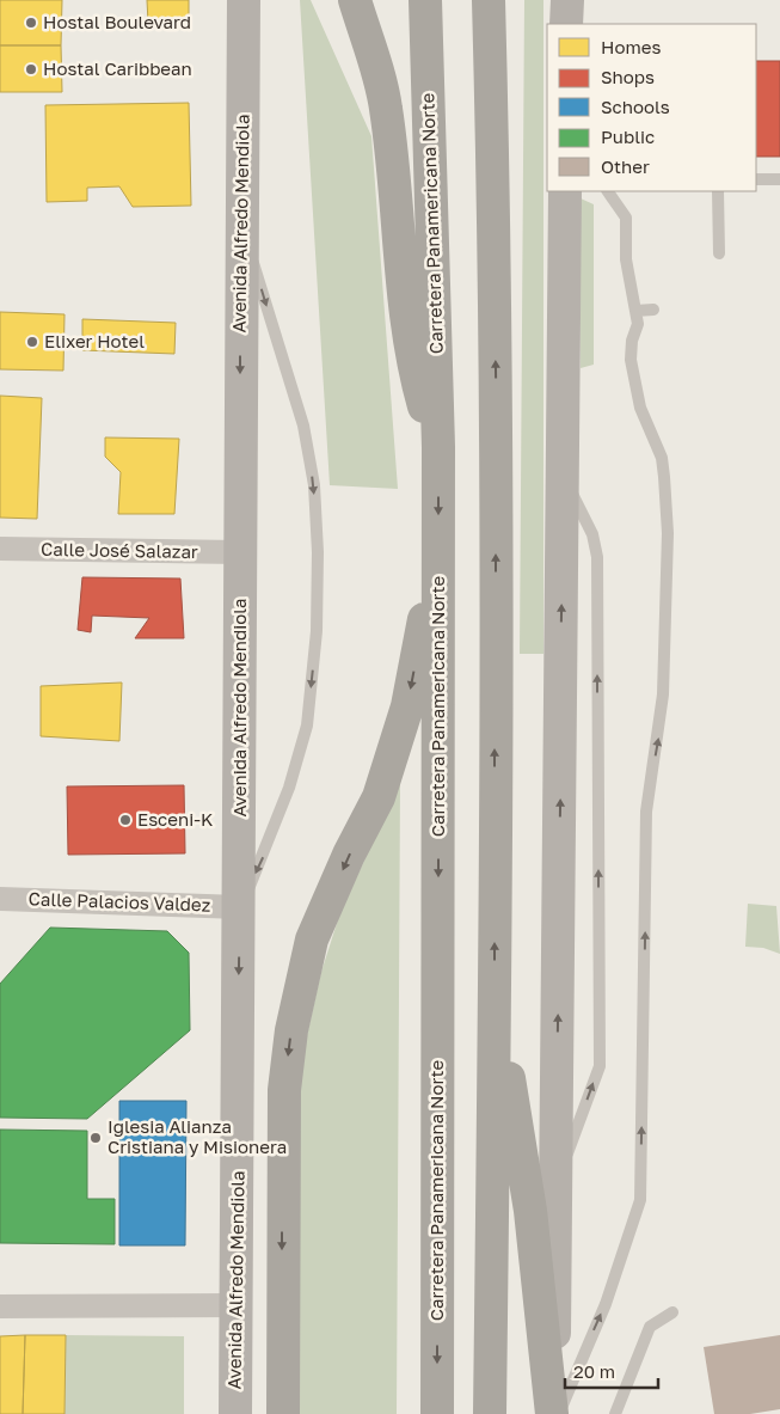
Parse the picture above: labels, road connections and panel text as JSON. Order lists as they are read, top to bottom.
{
  "streets": {
    "highway": ["Carretera Panamericana Norte"],
    "main road": ["Avenida Alfredo Mendiola"],
    "street": ["Calle José Salazar", "Calle Palacios Valdez"]
  },
  "crossings": [
    ["Avenida Alfredo Mendiola", "Calle José Salazar"],
    ["Avenida Alfredo Mendiola", "Calle Palacios Valdez"]
  ],
  "one_way": ["Avenida Alfredo Mendiola"],
  "places": [
    "Hostal Boulevard",
    "Hostal Caribbean",
    "Elixer Hotel",
    "Esceni-K",
    "Iglesia Alianza Cristiana y Misionera"
  ],
  "legend": [
    "Homes",
    "Shops",
    "Schools",
    "Public",
    "Other"
  ],
  "scale_bar": "20 m"
}
